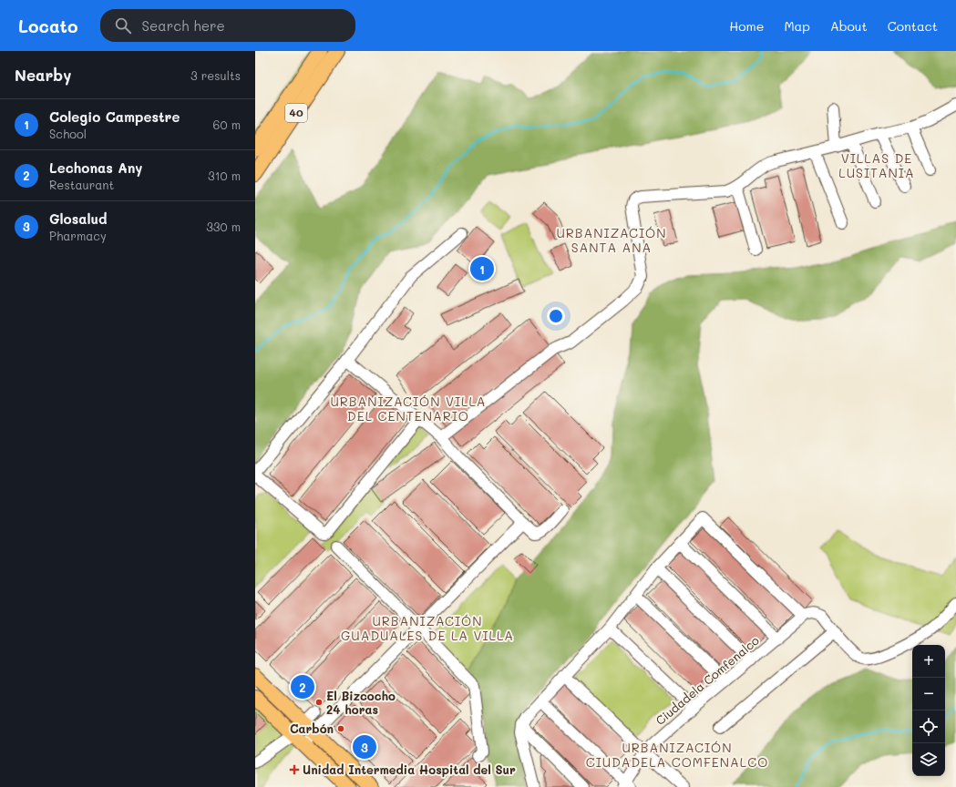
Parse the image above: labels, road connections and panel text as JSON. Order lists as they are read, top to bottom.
{
  "streets": {
    "main road": ["40"],
    "street": ["Ciudadela Comfenalco"]
  },
  "districts": [
    "VILLAS DE LUSITANIA",
    "URBANIZACIÓN SANTA ANA",
    "URBANIZACIÓN VILLA DEL CENTENARIO",
    "URBANIZACIÓN GUADUALES DE LA VILLA",
    "URBANIZACIÓN CIUDADELA COMFENALCO"
  ],
  "places": {
    "other": ["El Bizcocho 24 horas", "Carbón"],
    "health": ["Unidad Intermedia Hospital del Sur"]
  },
  "page": {
    "header": "Locato",
    "search": "Search here",
    "nav": [
      "Home",
      "Map",
      "About",
      "Contact"
    ],
    "heading": ["Nearby", "3 results"],
    "list": [
      {
        "mark": "1",
        "name": "Colegio Campestre",
        "note": "School",
        "value": "60 m"
      },
      {
        "mark": "2",
        "name": "Lechonas Any",
        "note": "Restaurant",
        "value": "310 m"
      },
      {
        "mark": "3",
        "name": "Glosalud",
        "note": "Pharmacy",
        "value": "330 m"
      }
    ],
    "pins": ["1", "2", "3"],
    "map_buttons": ["+", "−"]
  }
}
